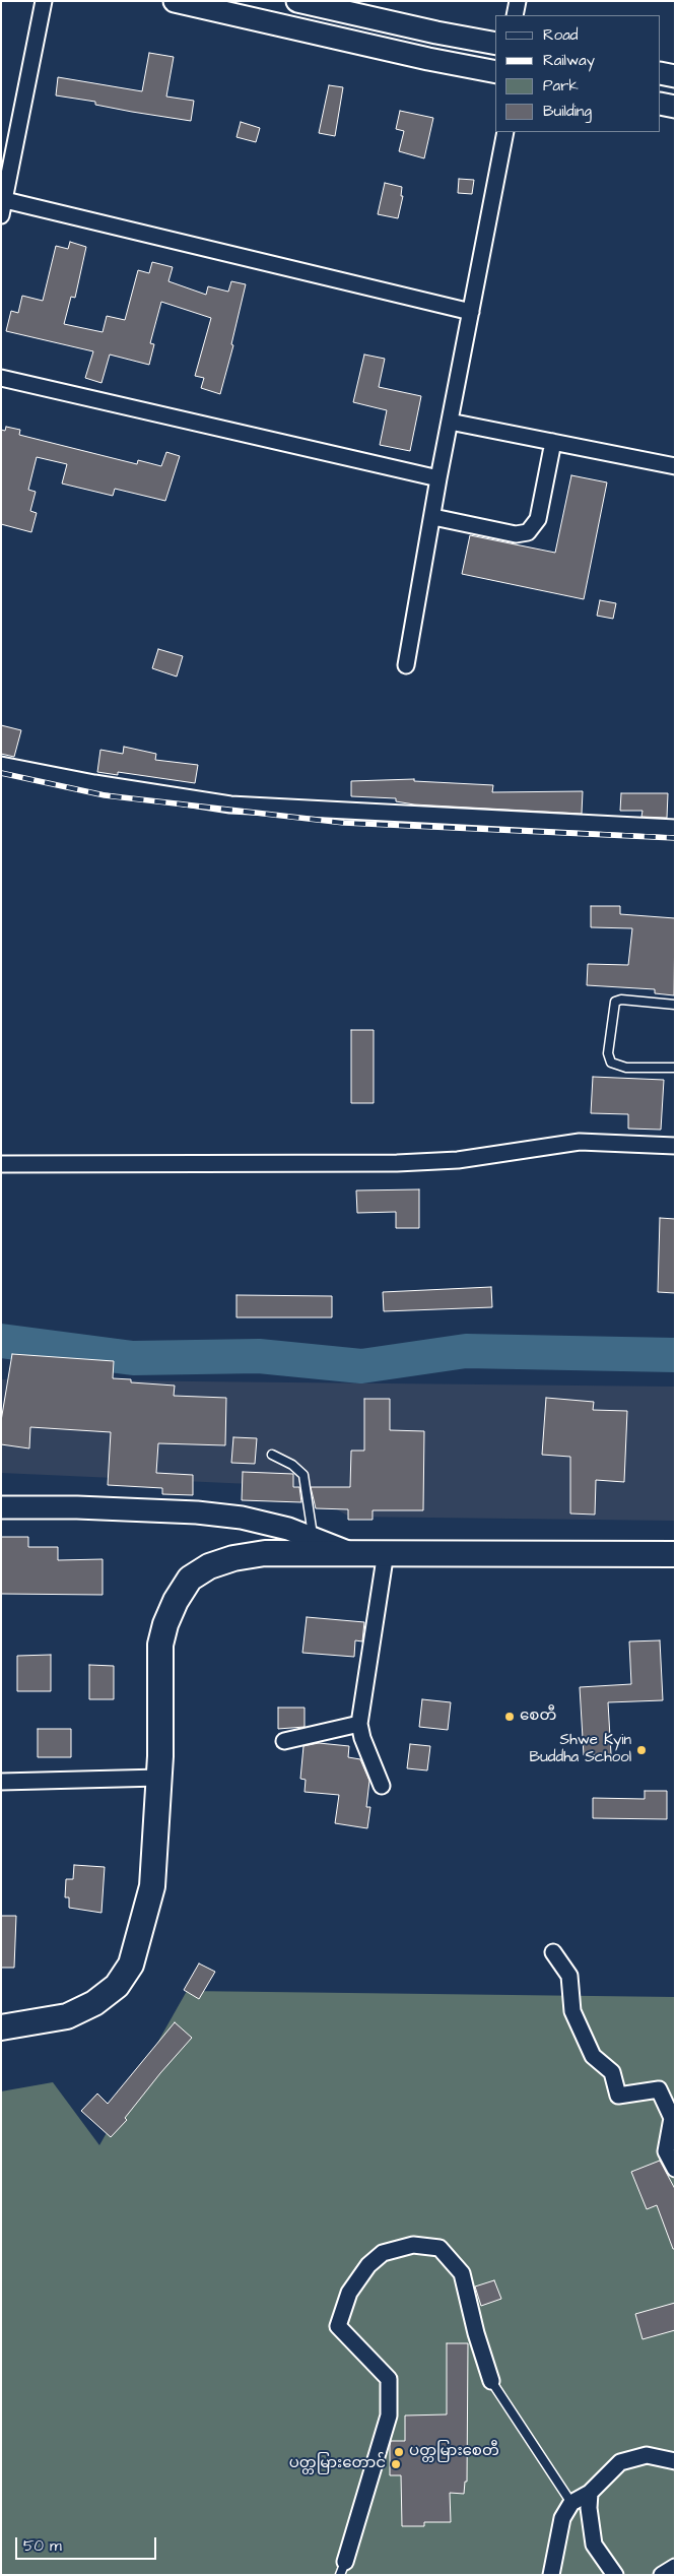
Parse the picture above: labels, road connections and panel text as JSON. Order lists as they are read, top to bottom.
{
  "places": [
    "စေတီ",
    "Shwe Kyin Buddha School",
    "ပတ္တမြားစေတီ",
    "ပတ္တမြားတောင်"
  ],
  "legend": [
    "Road",
    "Railway",
    "Park",
    "Building"
  ],
  "scale_bar": "50 m"
}
